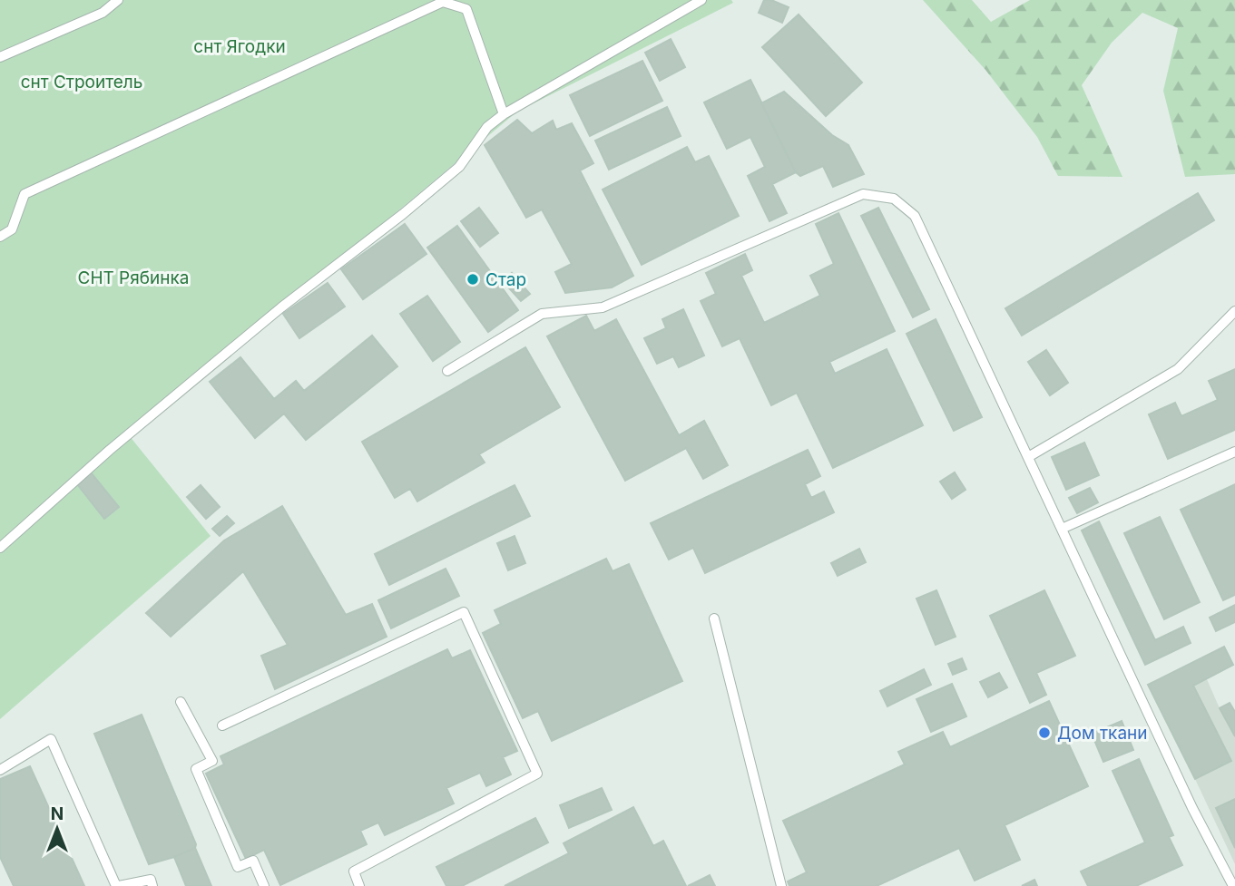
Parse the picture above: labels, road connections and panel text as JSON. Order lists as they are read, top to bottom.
{
  "parks": ["снт Ягодки", "снт Строитель", "СНТ Рябинка"],
  "places": ["Стар", "Дом ткани"],
  "north": "top"
}
